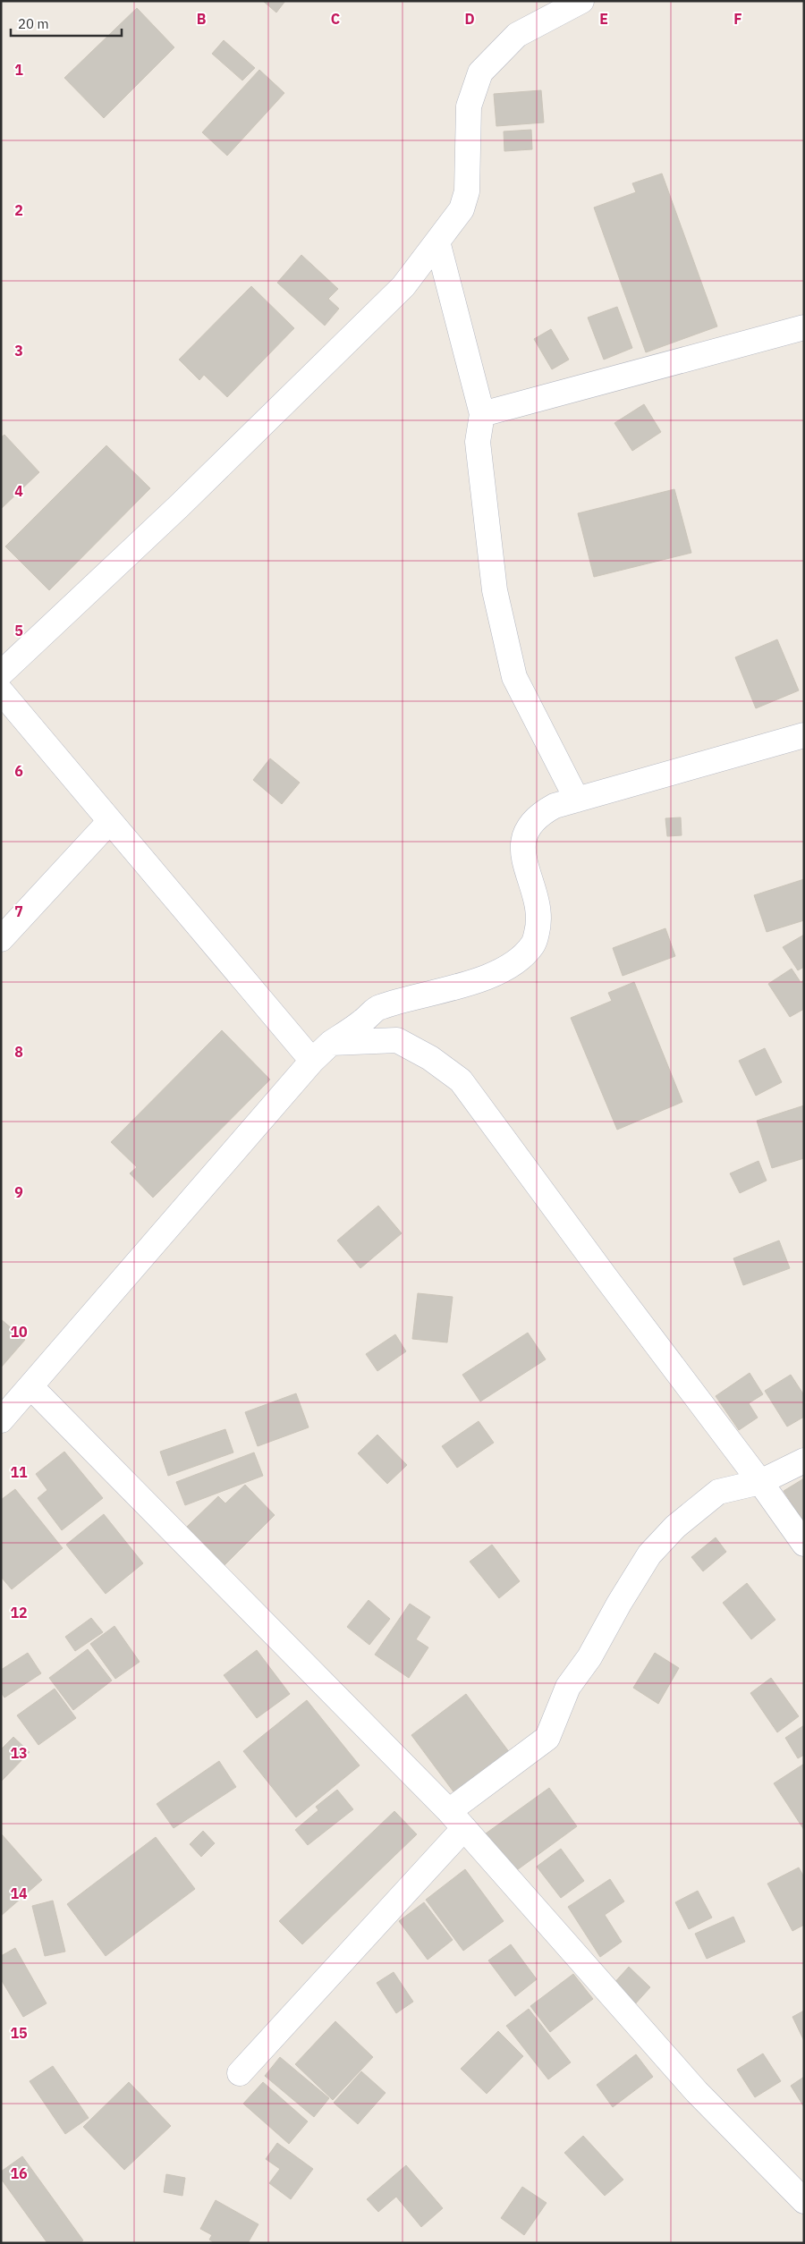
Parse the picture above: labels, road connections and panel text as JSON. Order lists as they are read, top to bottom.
{
  "scale_bar": "20 m",
  "grid": {
    "columns": [
      "B",
      "C",
      "D",
      "E",
      "F"
    ],
    "rows": [
      "1",
      "2",
      "3",
      "4",
      "5",
      "6",
      "7",
      "8",
      "9",
      "10",
      "11",
      "12",
      "13",
      "14",
      "15",
      "16"
    ]
  }
}
